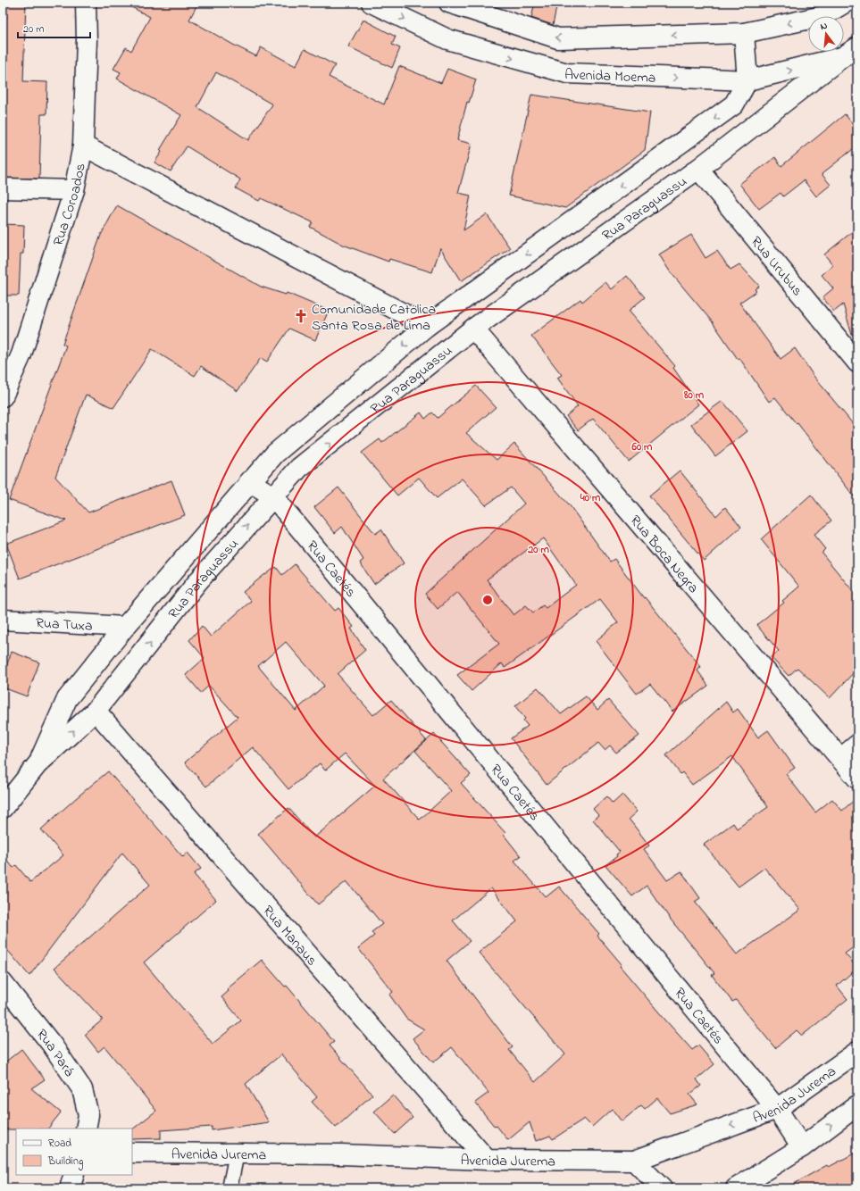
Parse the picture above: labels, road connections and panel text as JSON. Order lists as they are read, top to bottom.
{
  "streets": {
    "street": [
      "Avenida Moema",
      "Rua Coroados",
      "Rua Paraguassu",
      "Rua Urubus",
      "Rua Boca Negra",
      "Rua Caetés",
      "Rua Tuxa",
      "Rua Manaus",
      "Rua Pará",
      "Avenida Jurema"
    ]
  },
  "crossings": [
    ["Avenida Moema", "Rua Paraguassu"],
    ["Rua Paraguassu", "Rua Urubus"],
    ["Rua Paraguassu", "Rua Boca Negra"],
    ["Rua Paraguassu", "Rua Caetés"],
    ["Rua Paraguassu", "Rua Tuxa"],
    ["Rua Paraguassu", "Rua Manaus"],
    ["Rua Caetés", "Avenida Jurema"],
    ["Rua Manaus", "Avenida Jurema"]
  ],
  "places": {
    "church": ["Comunidade Católica Santa Rosa de Lima"]
  },
  "legend": ["Road", "Building"],
  "scale_bar": "20 m",
  "north": "top",
  "rings": [
    "80 m",
    "60 m",
    "40 m",
    "20 m"
  ]
}
